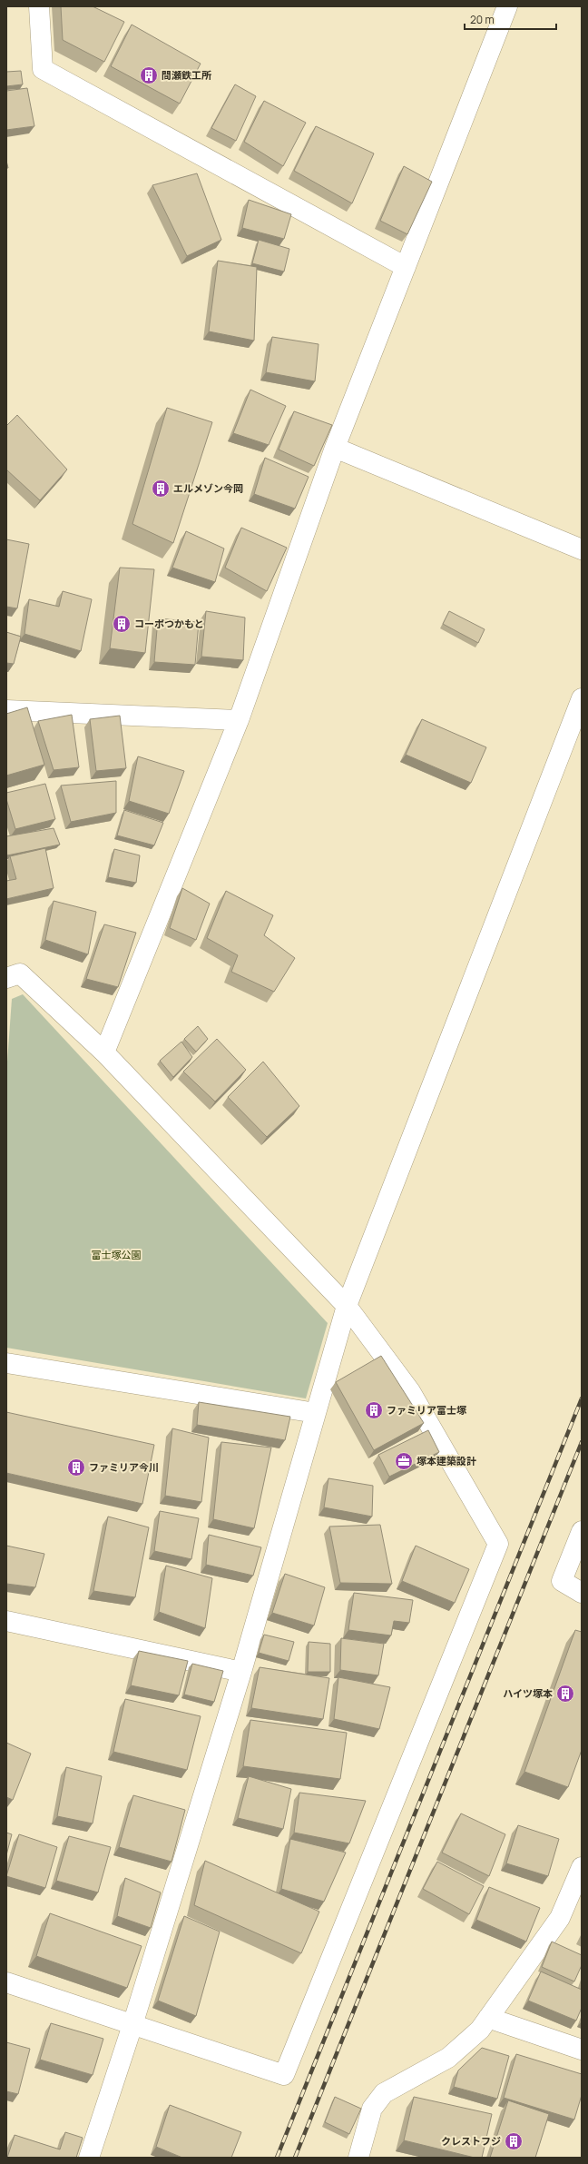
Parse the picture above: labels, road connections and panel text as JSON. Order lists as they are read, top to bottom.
{
  "parks": ["富士塚公園"],
  "places": {
    "building": [
      "間瀬鉄工所",
      "エルメゾン今岡",
      "コーポつかもと",
      "ファミリア富士塚",
      "ファミリア今川",
      "ハイツ塚本",
      "クレストフジ"
    ],
    "office": ["塚本建築設計"]
  },
  "scale_bar": "20 m"
}
